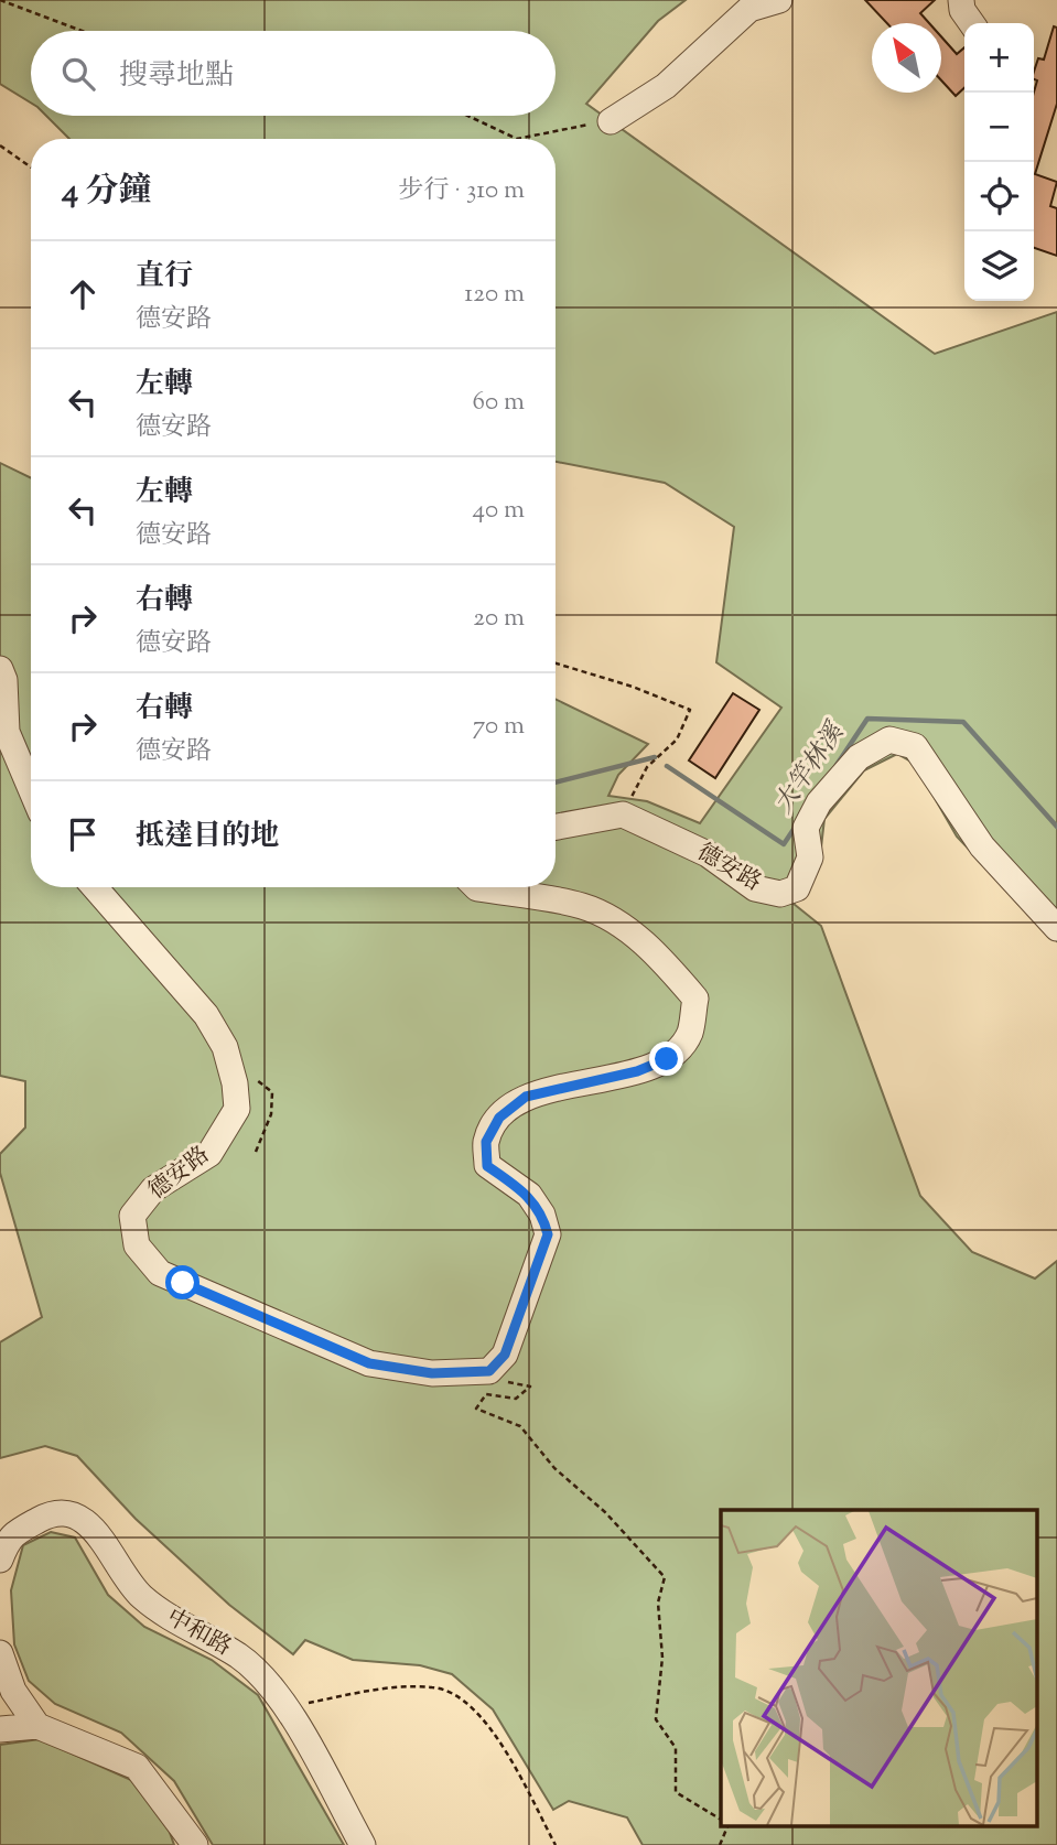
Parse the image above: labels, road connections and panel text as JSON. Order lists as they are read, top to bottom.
{
  "streets": {
    "street": ["德安路", "中和路"]
  },
  "water": ["大竿林溪"],
  "north": "top left",
  "page": {
    "map_buttons": ["+", "−"],
    "search": "搜尋地點",
    "heading": ["4 分鐘", "步行 · 310 m"],
    "list": [
      ["直行", "德安路", "120 m"],
      ["左轉", "德安路", "60 m"],
      ["左轉", "德安路", "40 m"],
      ["右轉", "德安路", "20 m"],
      ["右轉", "德安路", "70 m"],
      "抵達目的地"
    ]
  }
}
